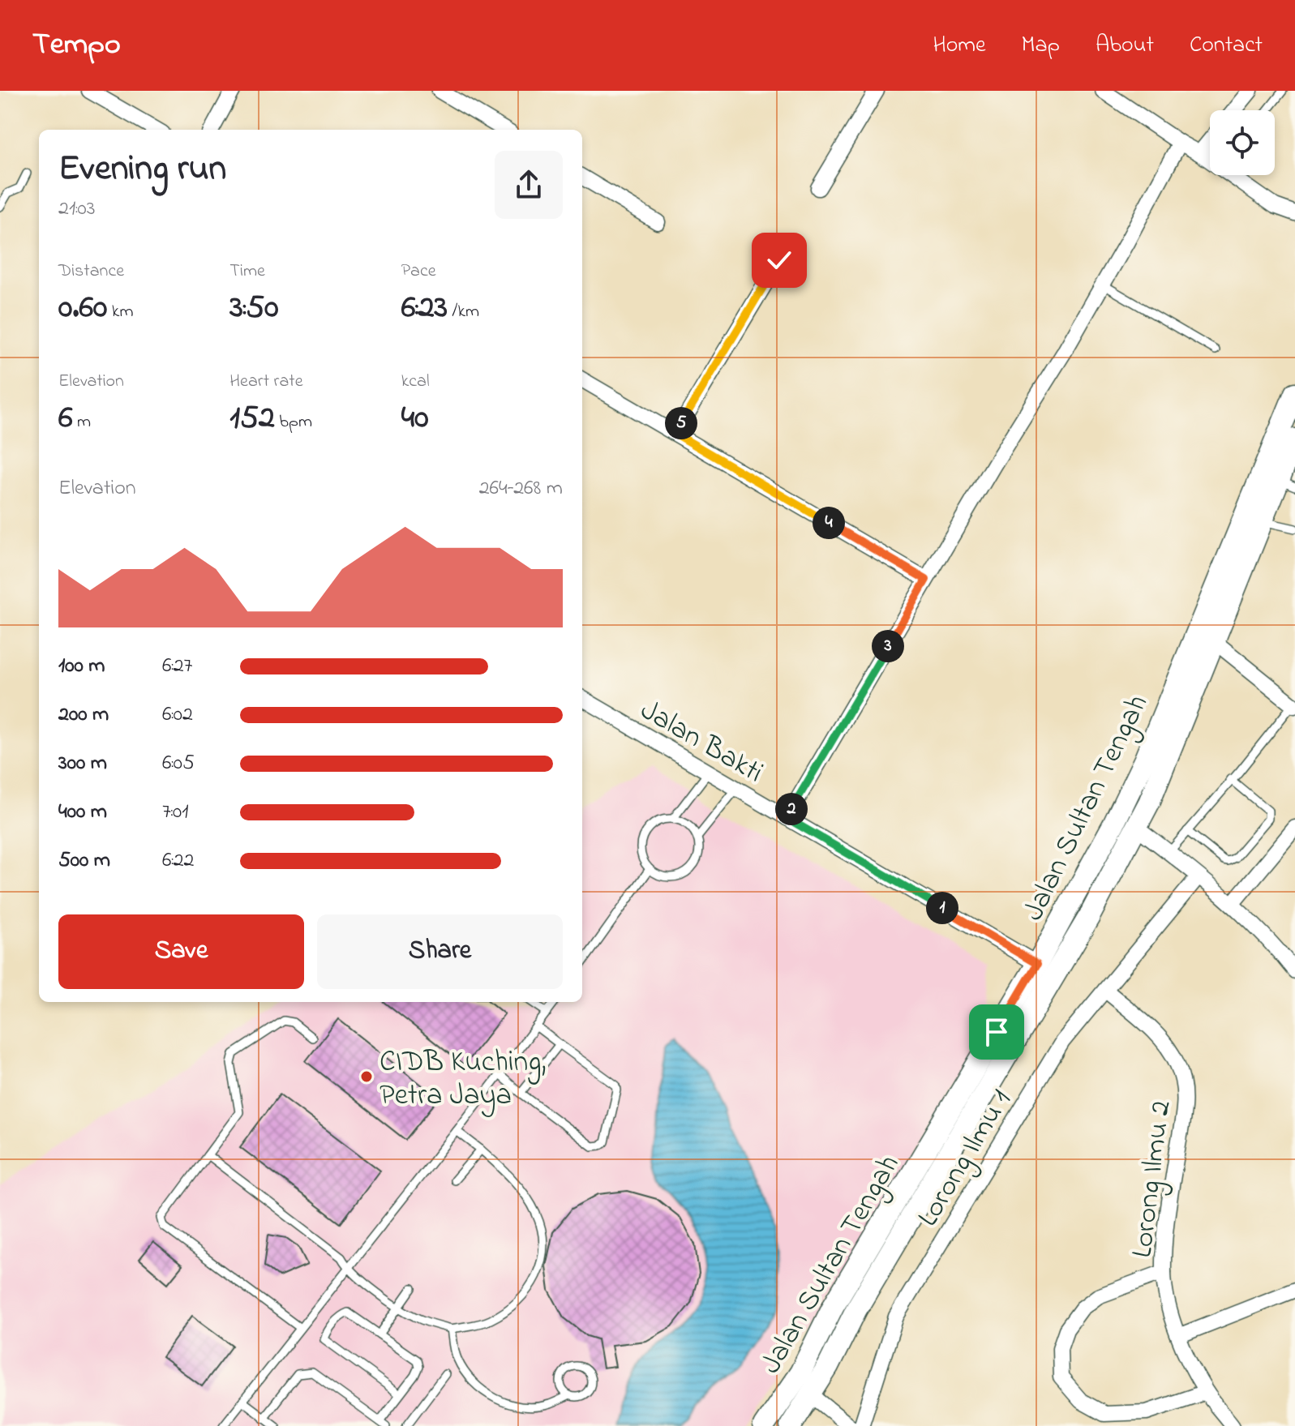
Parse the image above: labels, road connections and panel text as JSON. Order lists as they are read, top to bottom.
{
  "streets": {
    "main road": ["Jalan Sultan Tengah"],
    "street": ["Jalan Bakti", "Lorong Ilmu 1", "Lorong Ilmu 2"]
  },
  "crossings": [
    ["Jalan Bakti", "Jalan Sultan Tengah"],
    ["Lorong Ilmu 1", "Lorong Ilmu 2"]
  ],
  "places": ["CIDB Kuching, Petra Jaya"],
  "page": {
    "header": "Tempo",
    "nav": [
      "Home",
      "Map",
      "About",
      "Contact"
    ],
    "heading": ["Evening run", "21:03"],
    "stats": [
      ["Distance", "0.60 km"],
      ["Time", "3:50"],
      ["Pace", "6:23 /km"],
      ["Elevation", "6 m"],
      ["Heart rate", "152 bpm"],
      ["kcal", "40"]
    ],
    "pins": [
      "5",
      "4",
      "3",
      "2",
      "1"
    ],
    "chart": ["Elevation", "264–268 m"],
    "list": [
      {
        "name": "100 m",
        "note": "6:27"
      },
      {
        "name": "200 m",
        "note": "6:02"
      },
      {
        "name": "300 m",
        "note": "6:05"
      },
      {
        "name": "400 m",
        "note": "7:01"
      },
      {
        "name": "500 m",
        "note": "6:22"
      }
    ],
    "buttons": ["Save", "Share"]
  }
}
